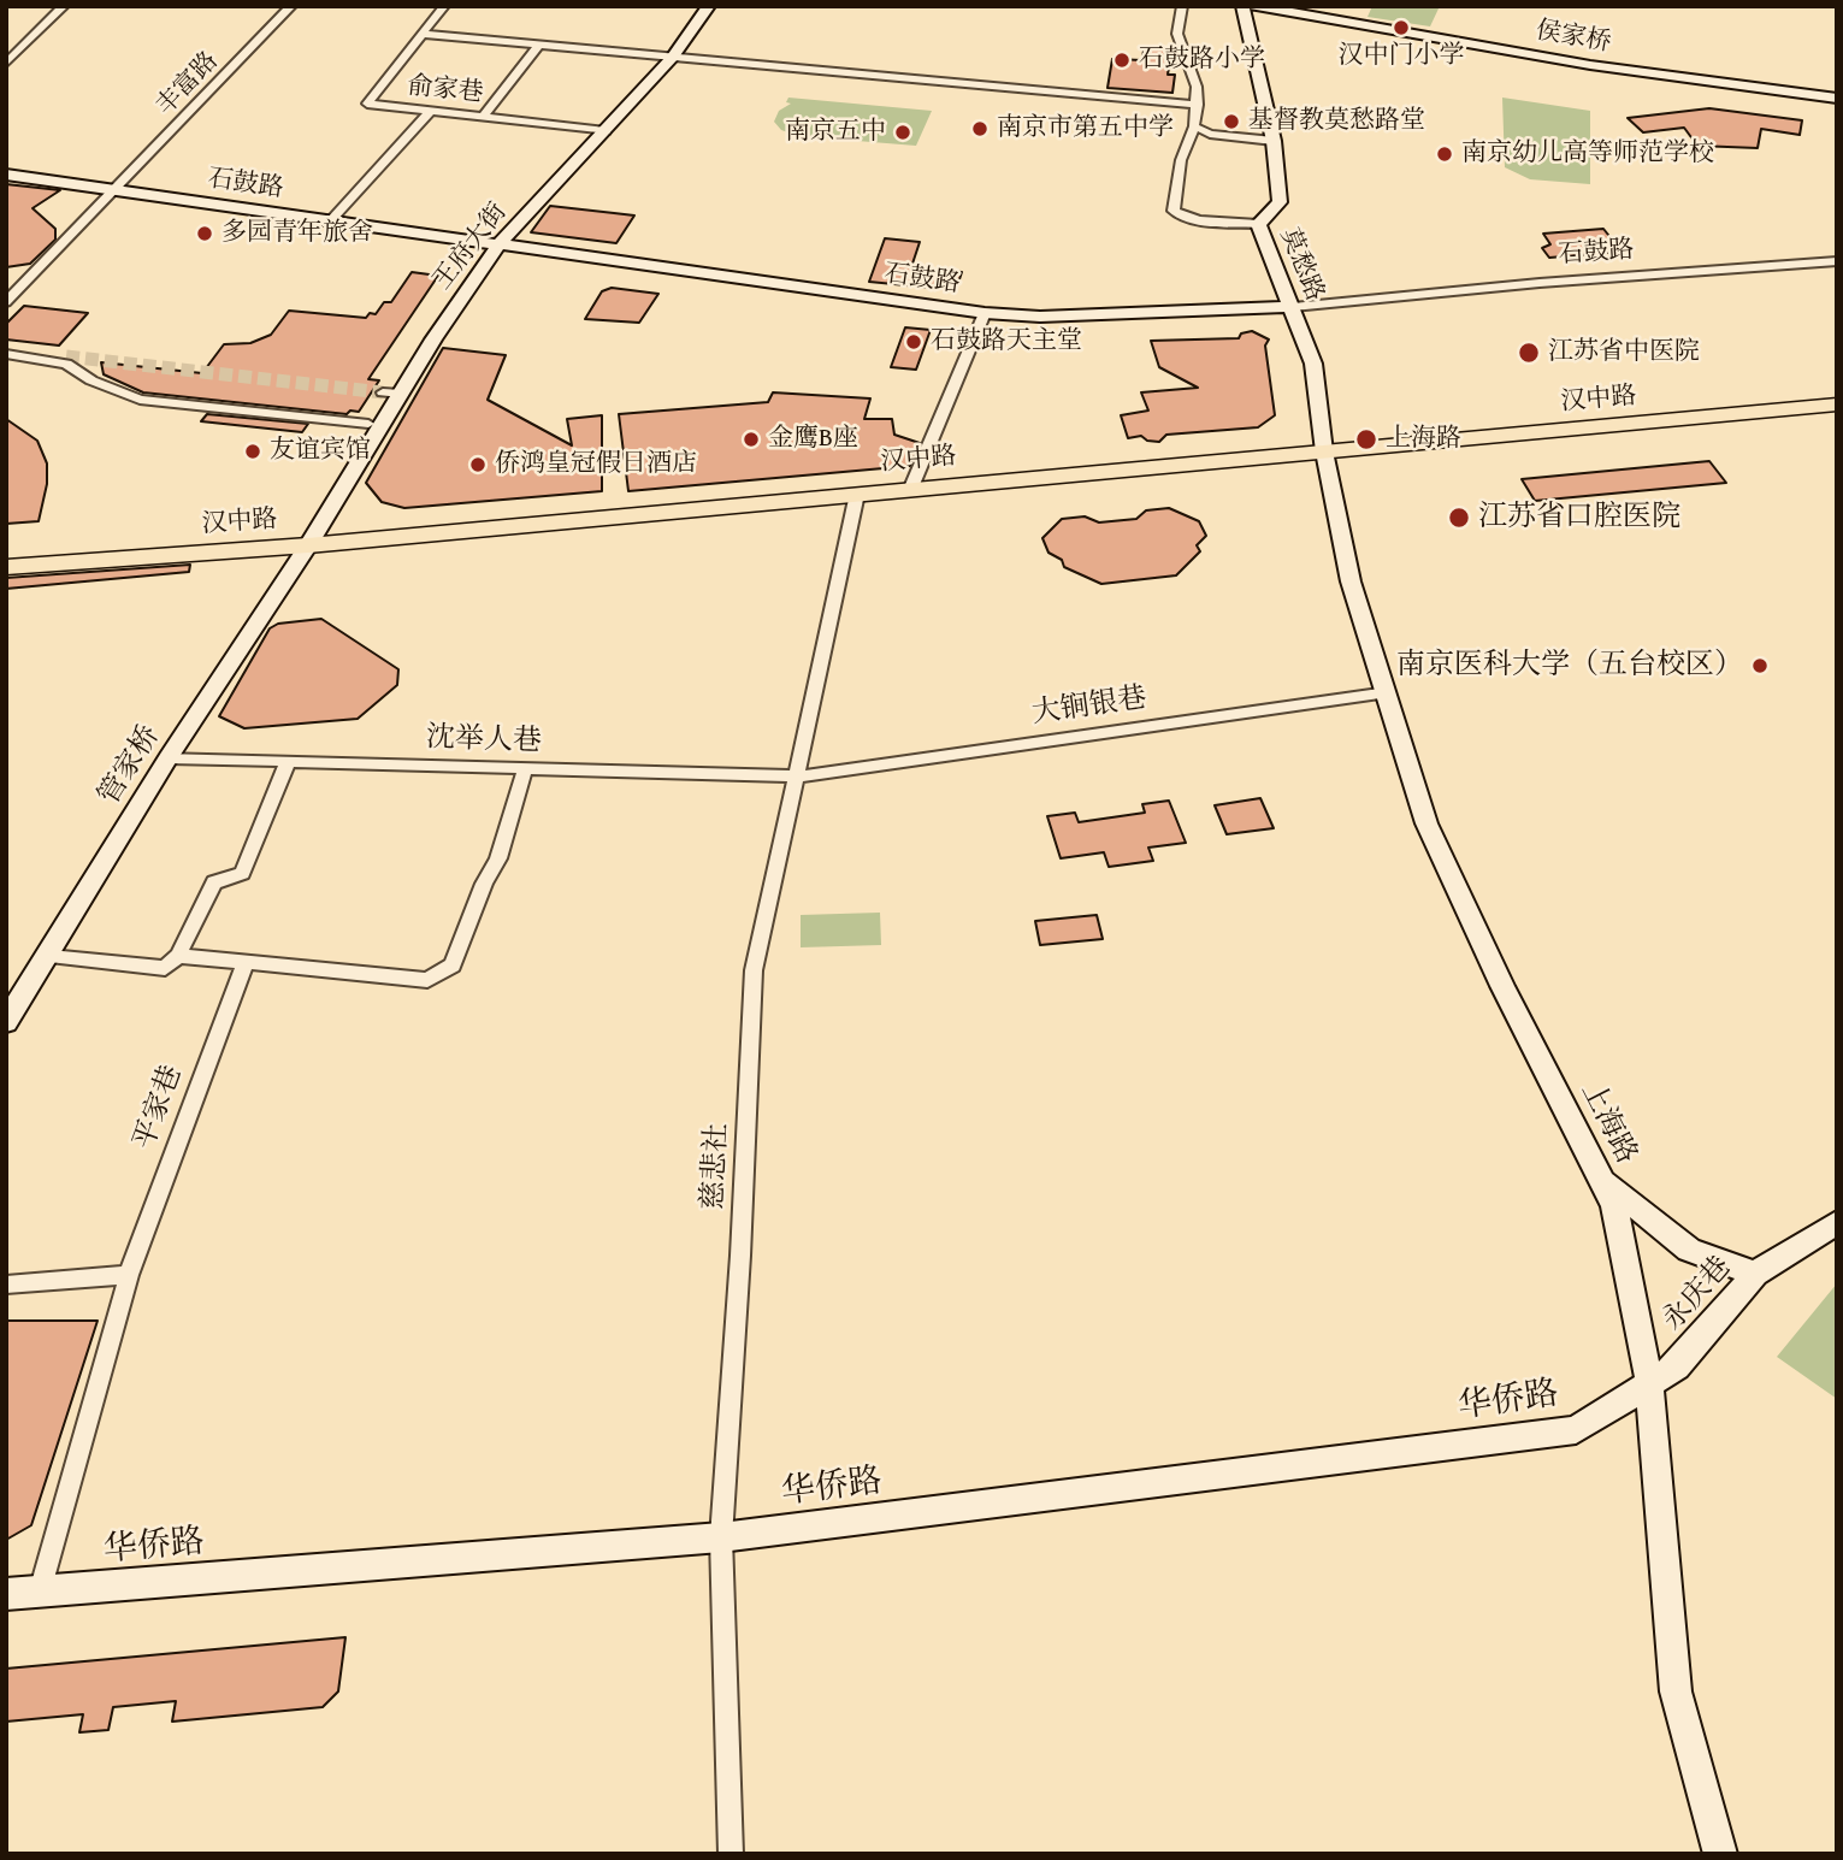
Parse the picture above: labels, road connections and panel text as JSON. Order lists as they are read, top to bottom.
{
  "streets": {
    "main road": ["汉中路"],
    "street": [
      "侯家桥",
      "丰富路",
      "俞家巷",
      "石鼓路",
      "王府大街",
      "莫愁路",
      "大锏银巷",
      "沈举人巷",
      "管家桥",
      "平家巷",
      "上海路",
      "慈悲社",
      "永庆巷",
      "华侨路"
    ]
  },
  "crossings": [
    ["丰富路", "石鼓路"],
    ["俞家巷", "王府大街"],
    ["石鼓路", "王府大街"],
    ["石鼓路", "莫愁路"],
    ["王府大街", "汉中路"],
    ["王府大街", "管家桥"],
    ["莫愁路", "汉中路"],
    ["莫愁路", "上海路"],
    ["汉中路", "管家桥"],
    ["汉中路", "上海路"],
    ["汉中路", "慈悲社"],
    ["大锏银巷", "沈举人巷"],
    ["大锏银巷", "上海路"],
    ["大锏银巷", "慈悲社"],
    ["沈举人巷", "管家桥"],
    ["沈举人巷", "慈悲社"],
    ["平家巷", "华侨路"],
    ["上海路", "永庆巷"],
    ["上海路", "华侨路"],
    ["慈悲社", "华侨路"],
    ["永庆巷", "华侨路"]
  ],
  "places": [
    "汉中门小学",
    "石鼓路小学",
    "基督教莫愁路堂",
    "南京市第五中学",
    "南京五中",
    "南京幼儿高等师范学校",
    "多园青年旅舍",
    "石鼓路天主堂",
    "江苏省中医院",
    "金鹰B座",
    "上海路",
    "友谊宾馆",
    "侨鸿皇冠假日酒店",
    "江苏省口腔医院",
    "南京医科大学（五台校区）"
  ]
}
